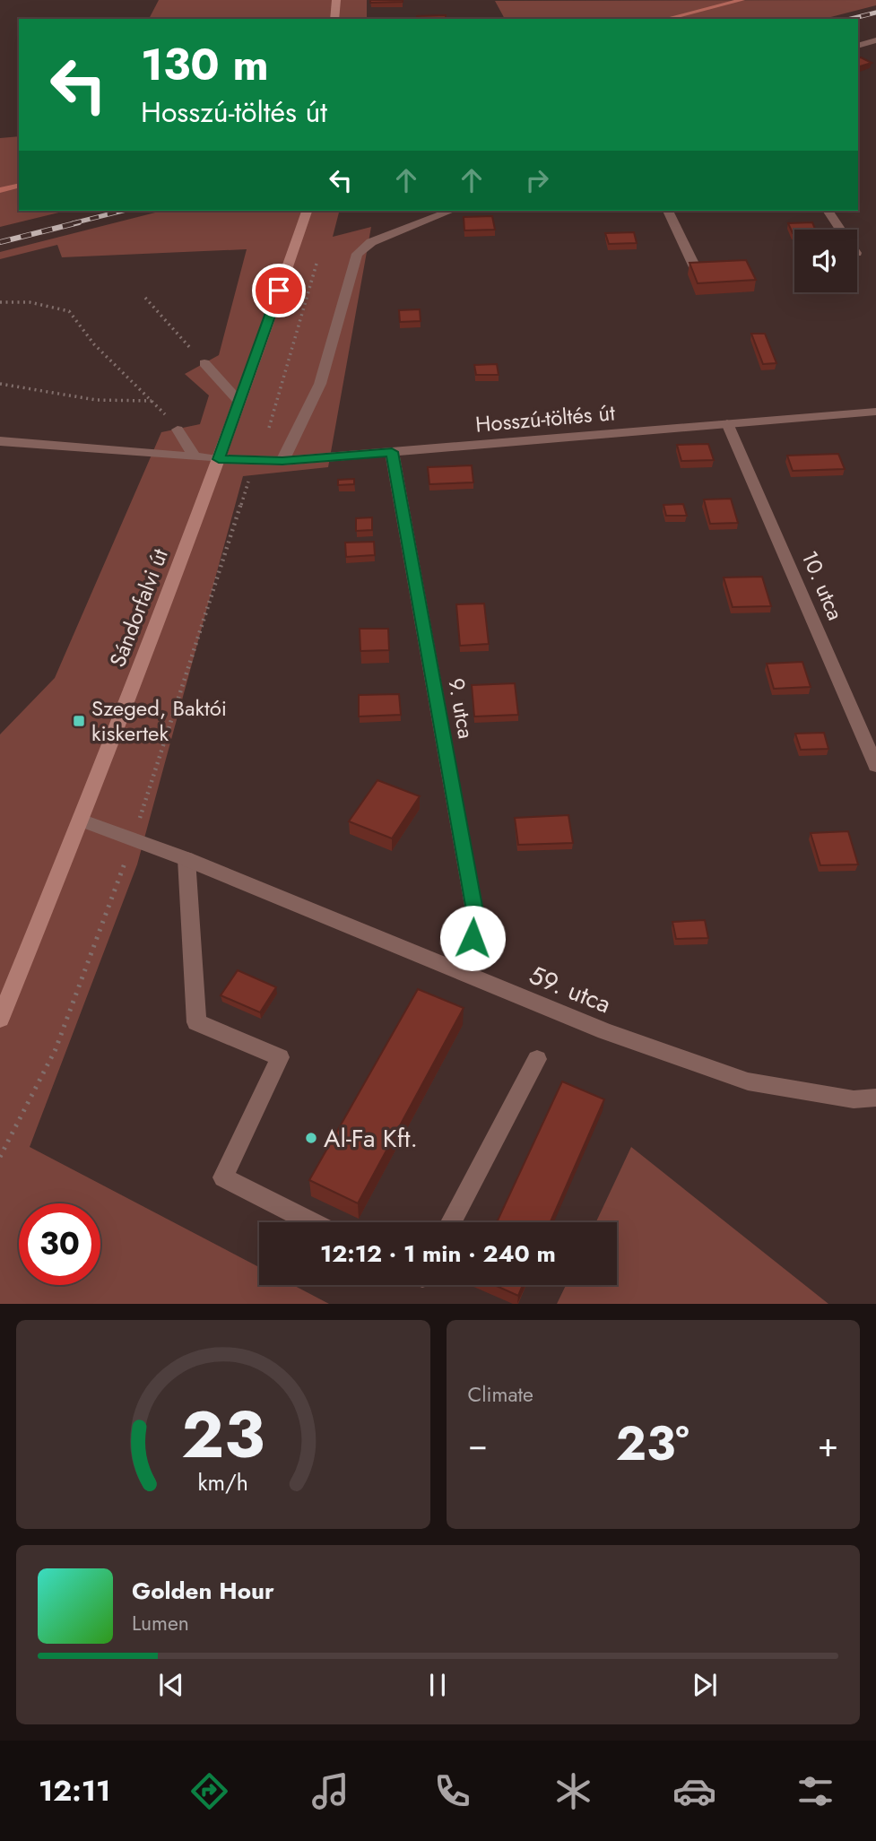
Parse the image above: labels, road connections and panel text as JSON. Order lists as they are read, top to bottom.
{
  "streets": {
    "main road": ["Sándorfalvi út"],
    "street": [
      "Hosszú-töltés út",
      "10. utca",
      "9. utca",
      "59. utca"
    ]
  },
  "crossings": [
    ["Hosszú-töltés út", "10. utca"],
    ["Hosszú-töltés út", "Sándorfalvi út"],
    ["Hosszú-töltés út", "9. utca"],
    ["Sándorfalvi út", "59. utca"],
    ["9. utca", "59. utca"]
  ],
  "places": {
    "transit": ["Szeged, Baktói kiskertek"],
    "other": ["Al-Fa Kft."]
  },
  "page": {
    "turn": ["130 m", "Hosszú-töltés út"],
    "limit": "30",
    "trip": "12:12 · 1 min · 240 m",
    "tile": "Climate",
    "heat": ["−", "23°", "+"],
    "song": ["Golden Hour", "Lumen"],
    "tabs": "12:11",
    "gauge": ["23", "km/h"]
  }
}
